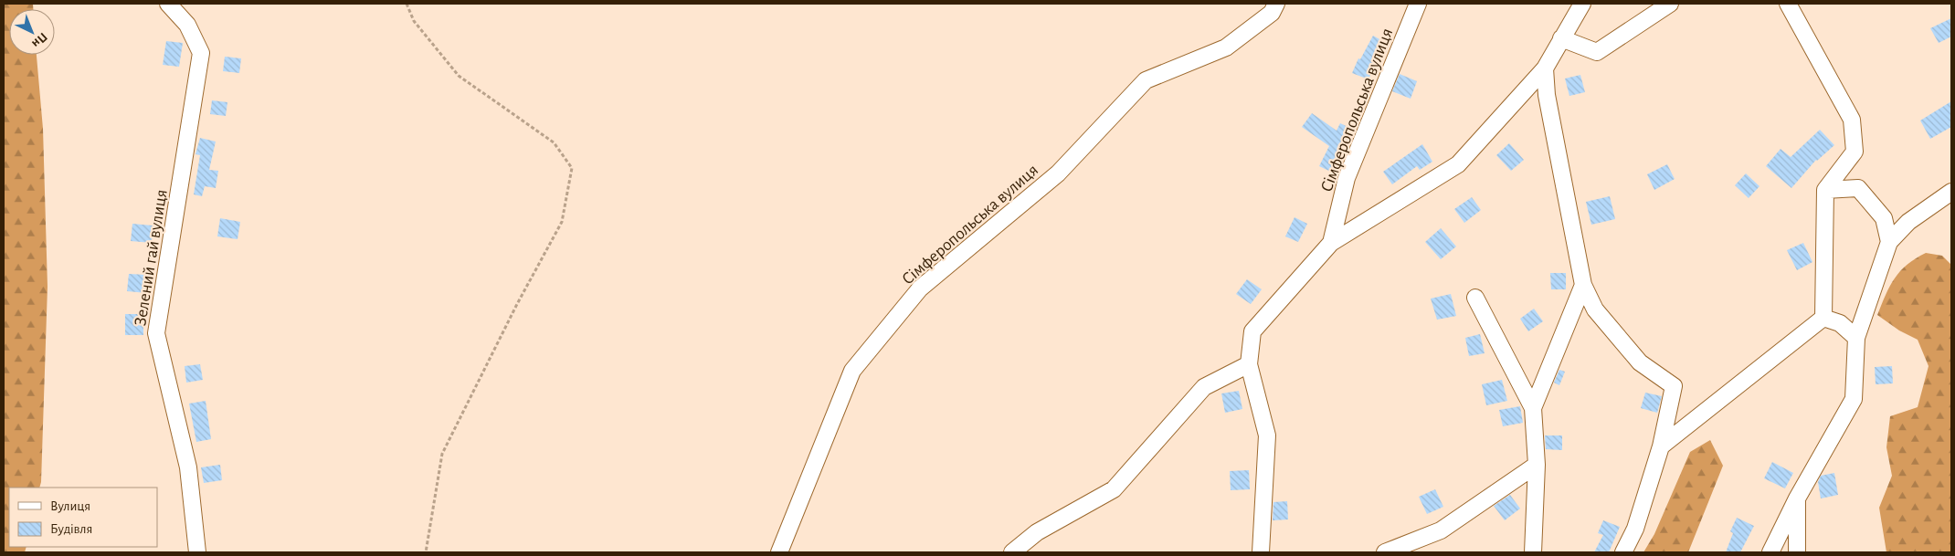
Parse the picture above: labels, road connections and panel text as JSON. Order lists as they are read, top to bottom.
{
  "streets": {
    "street": ["Сімферопольська вулиця", "Зелений гай вулиця"]
  },
  "legend": ["Вулиця", "Будівля"],
  "north": "bottom right"
}
